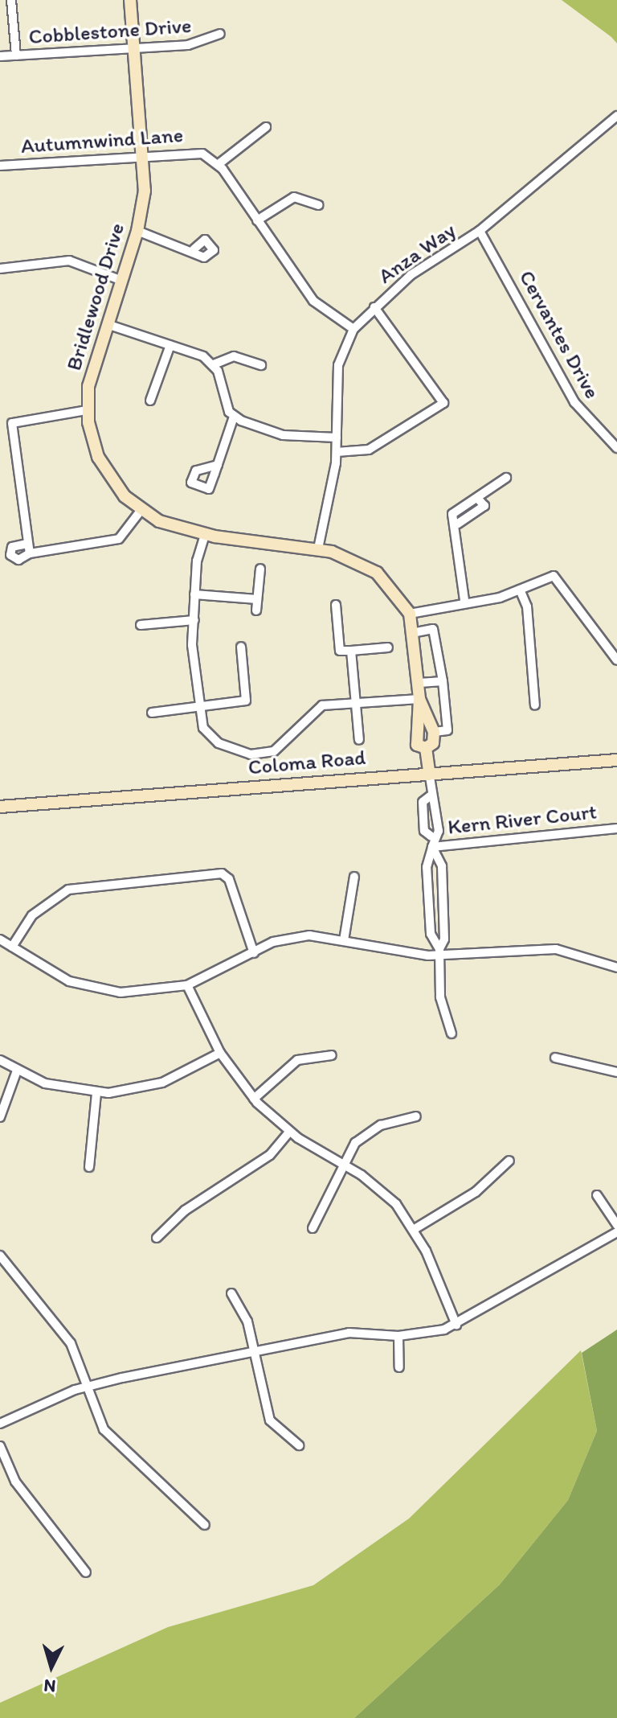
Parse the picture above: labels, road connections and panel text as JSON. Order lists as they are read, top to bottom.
{
  "streets": {
    "street": [
      "Cobblestone Drive",
      "Autumnwind Lane",
      "Anza Way",
      "Bridlewood Drive",
      "Cervantes Drive",
      "Coloma Road",
      "Kern River Court"
    ]
  },
  "crossings": [
    ["Cobblestone Drive", "Bridlewood Drive"],
    ["Autumnwind Lane", "Bridlewood Drive"],
    ["Anza Way", "Bridlewood Drive"],
    ["Anza Way", "Cervantes Drive"],
    ["Bridlewood Drive", "Coloma Road"]
  ],
  "north": "bottom"
}
